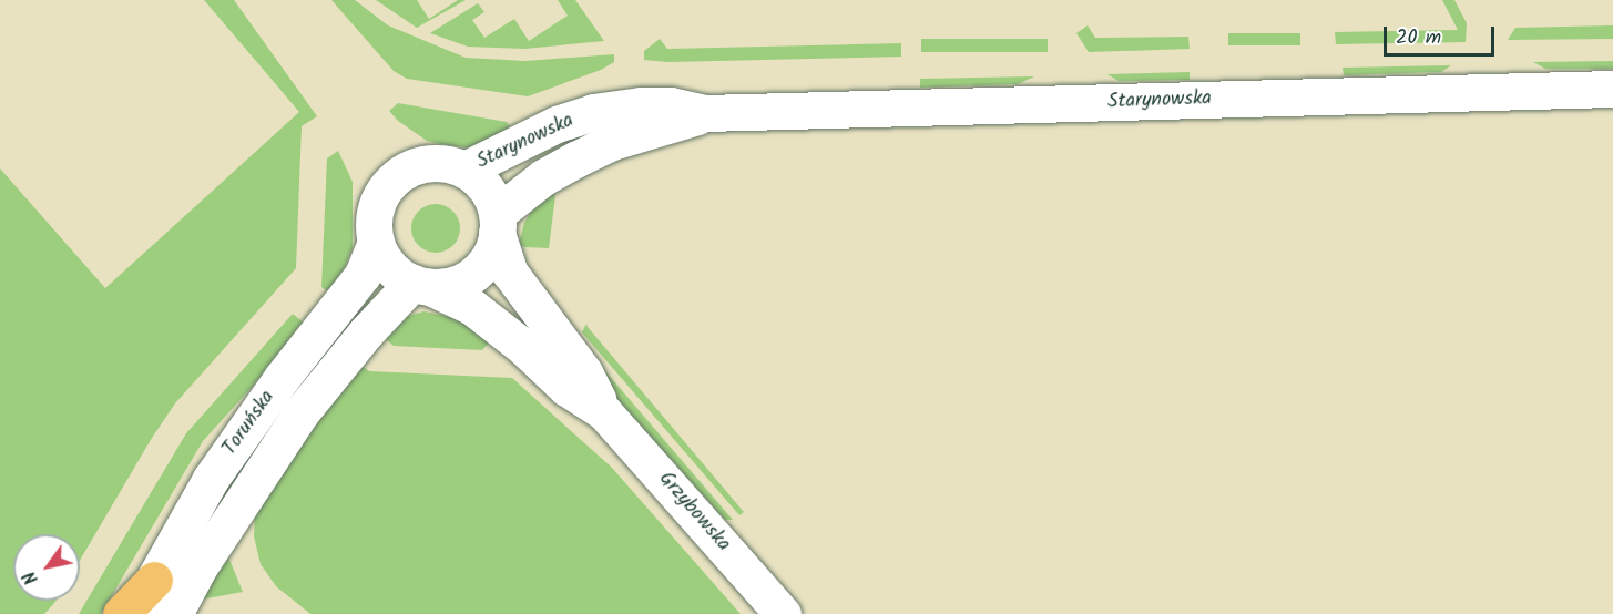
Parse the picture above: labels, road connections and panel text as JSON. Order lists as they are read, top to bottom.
{
  "streets": {
    "street": ["Starynowska", "Toruńska", "Grzybowska"]
  },
  "crossings": [
    ["Starynowska", "Toruńska"],
    ["Starynowska", "Grzybowska"],
    ["Toruńska", "Grzybowska"]
  ],
  "scale_bar": "20 m",
  "north": "bottom left"
}
